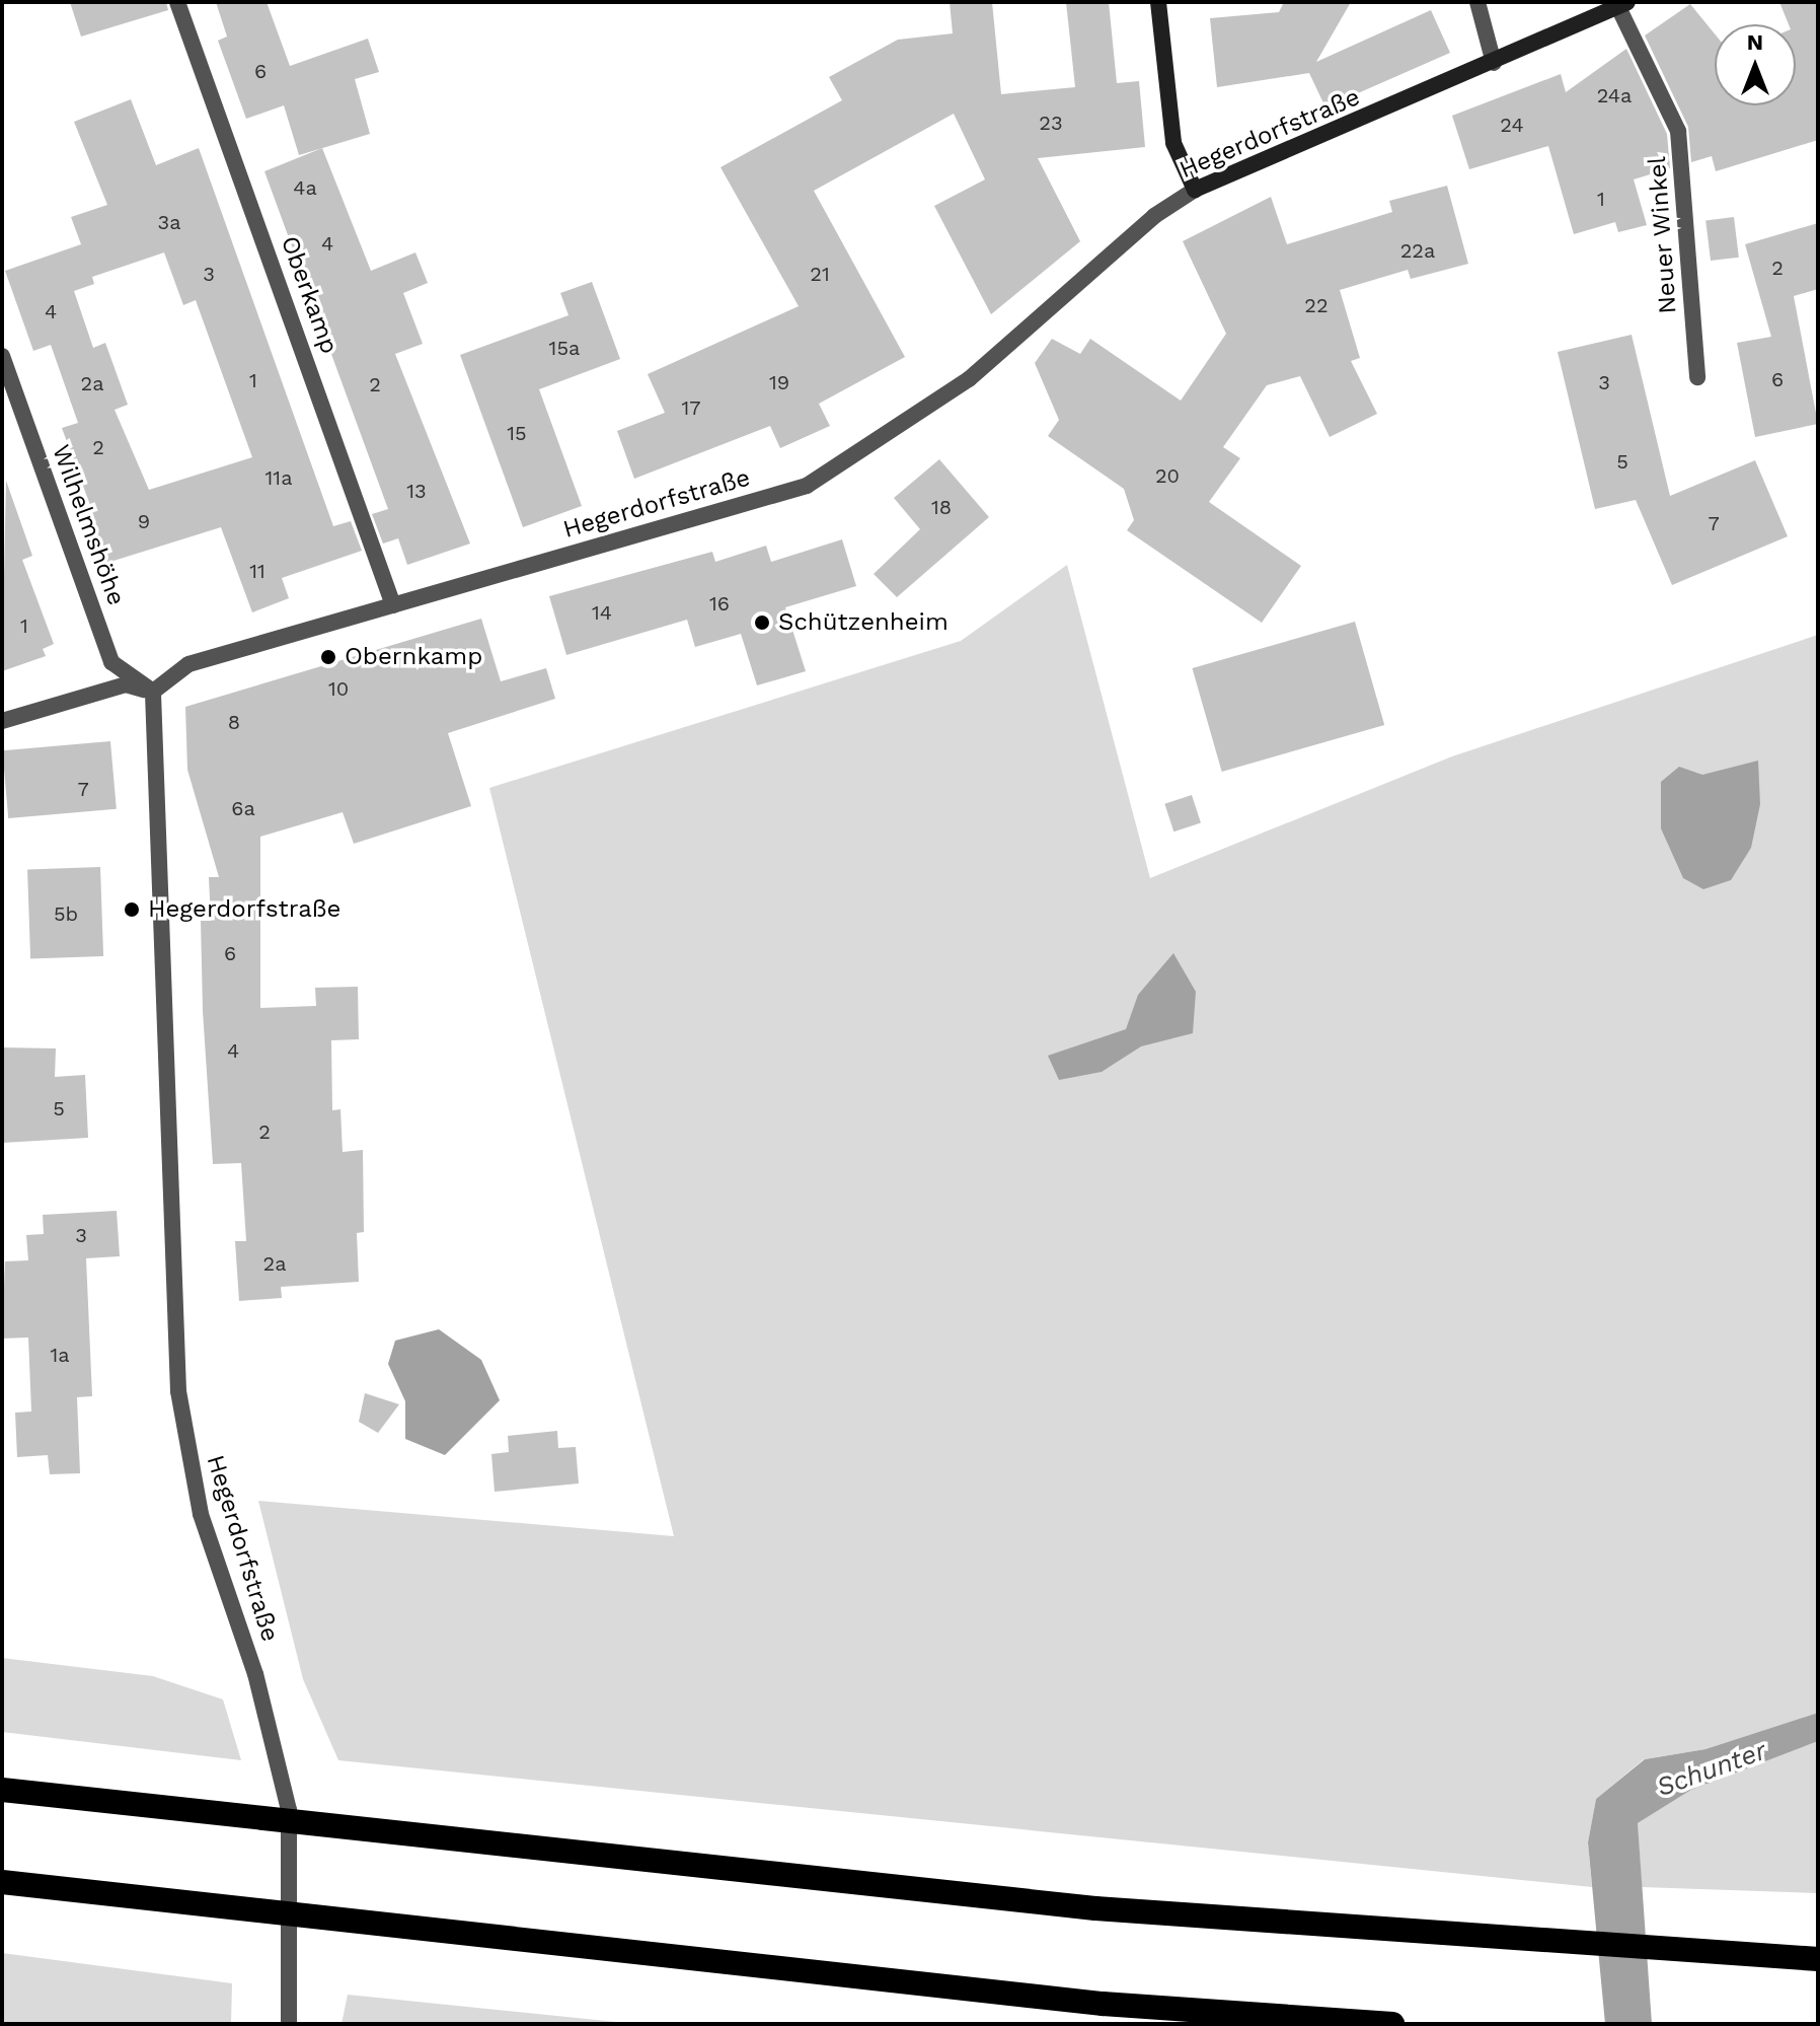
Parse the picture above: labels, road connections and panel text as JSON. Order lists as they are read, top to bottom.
{
  "streets": {
    "main road": ["Hegerdorfstraße"],
    "street": ["Neuer Winkel", "Oberkamp", "Wilhelmshöhe"]
  },
  "crossings": [
    ["Hegerdorfstraße", "Neuer Winkel"],
    ["Hegerdorfstraße", "Oberkamp"],
    ["Hegerdorfstraße", "Wilhelmshöhe"]
  ],
  "water": ["Schunter"],
  "places": ["Schützenheim", "Obernkamp", "Hegerdorfstraße"],
  "house_numbers": [
    "6",
    "24a",
    "23",
    "24",
    "4a",
    "1",
    "3a",
    "4",
    "22a",
    "2",
    "3",
    "21",
    "22",
    "4",
    "15a",
    "6",
    "1",
    "19",
    "3",
    "2a",
    "2",
    "17",
    "15",
    "2",
    "5",
    "20",
    "11a",
    "13",
    "18",
    "9",
    "7",
    "11",
    "16",
    "14",
    "1",
    "10",
    "8",
    "7",
    "6a",
    "5b",
    "6",
    "4",
    "5",
    "2",
    "3",
    "2a",
    "1a"
  ],
  "north": "top"
}
